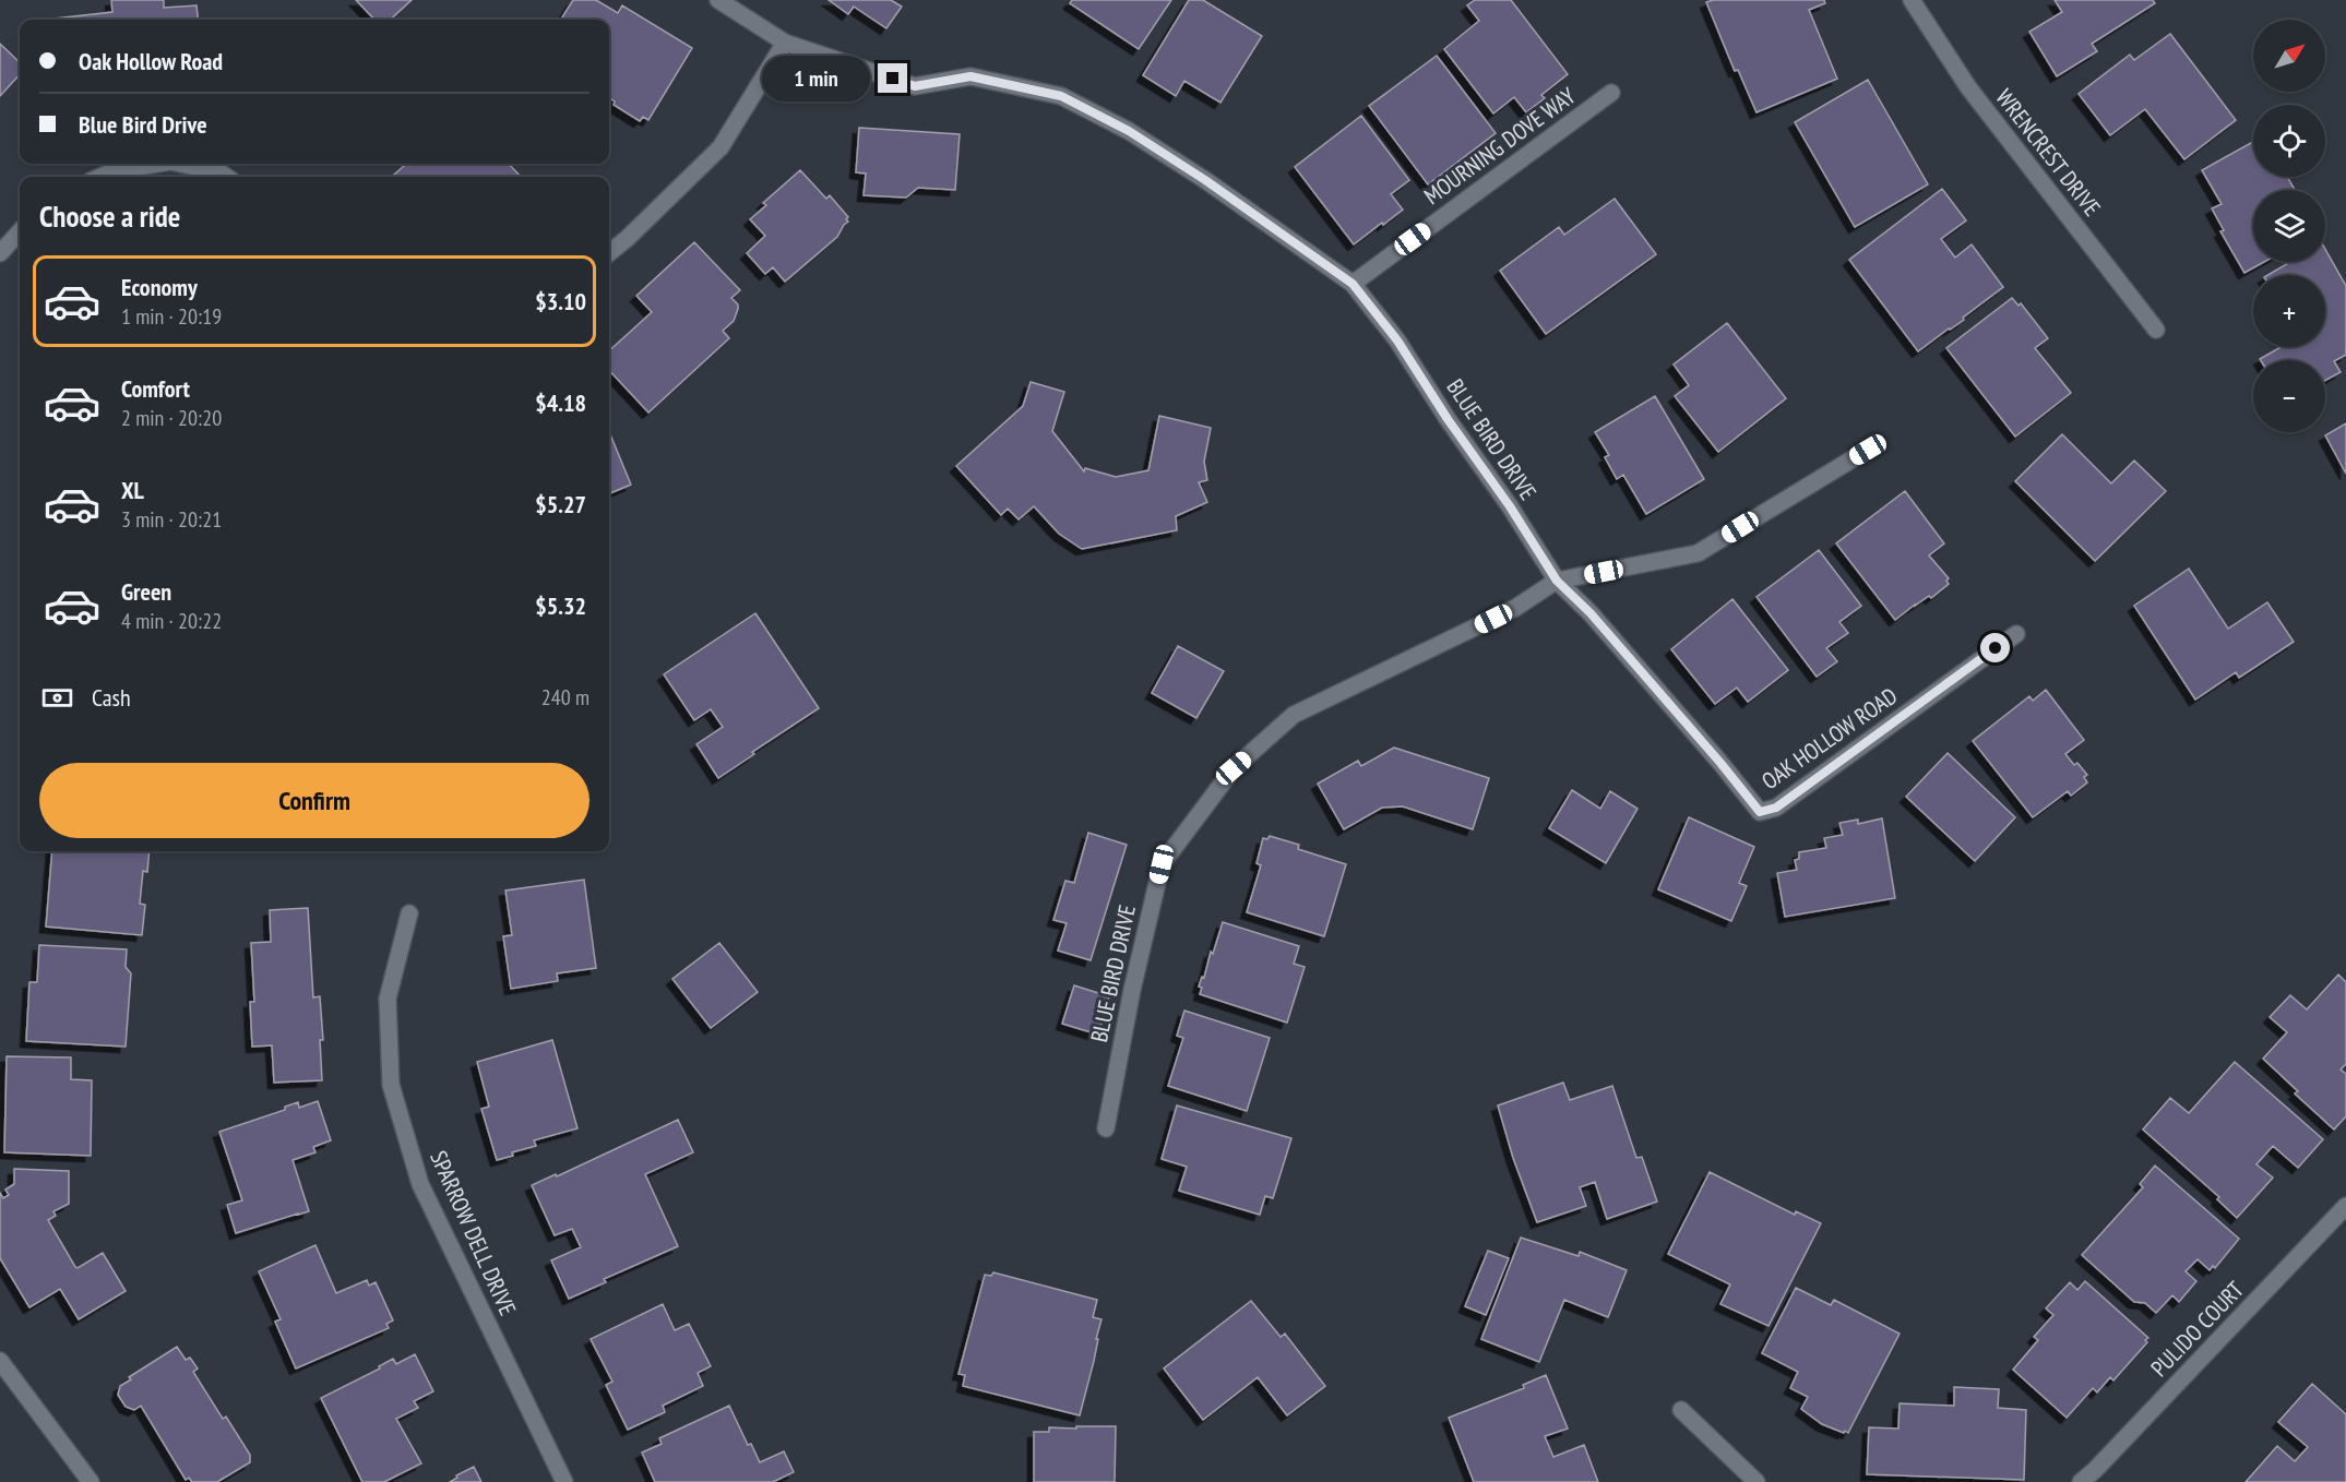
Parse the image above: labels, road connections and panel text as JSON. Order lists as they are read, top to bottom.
{
  "streets": {
    "street": [
      "MOURNING DOVE WAY",
      "WRENCREST DRIVE",
      "BLUE BIRD DRIVE",
      "OAK HOLLOW ROAD",
      "SPARROW DELL DRIVE",
      "PULIDO COURT"
    ]
  },
  "crossings": [
    ["MOURNING DOVE WAY", "BLUE BIRD DRIVE"],
    ["BLUE BIRD DRIVE", "OAK HOLLOW ROAD"]
  ],
  "north": "top right",
  "page": {
    "map_buttons": ["+", "−"],
    "banner": ["Oak Hollow Road", "Blue Bird Drive"],
    "bubble": "1 min",
    "heading": "Choose a ride",
    "list": [
      {
        "name": "Economy",
        "note": "1 min · 20:19",
        "value": "$3.10"
      },
      {
        "name": "Comfort",
        "note": "2 min · 20:20",
        "value": "$4.18"
      },
      {
        "name": "XL",
        "note": "3 min · 20:21",
        "value": "$5.27"
      },
      {
        "name": "Green",
        "note": "4 min · 20:22",
        "value": "$5.32"
      }
    ],
    "pay": ["Cash", "240 m"],
    "buttons": "Confirm"
  }
}
